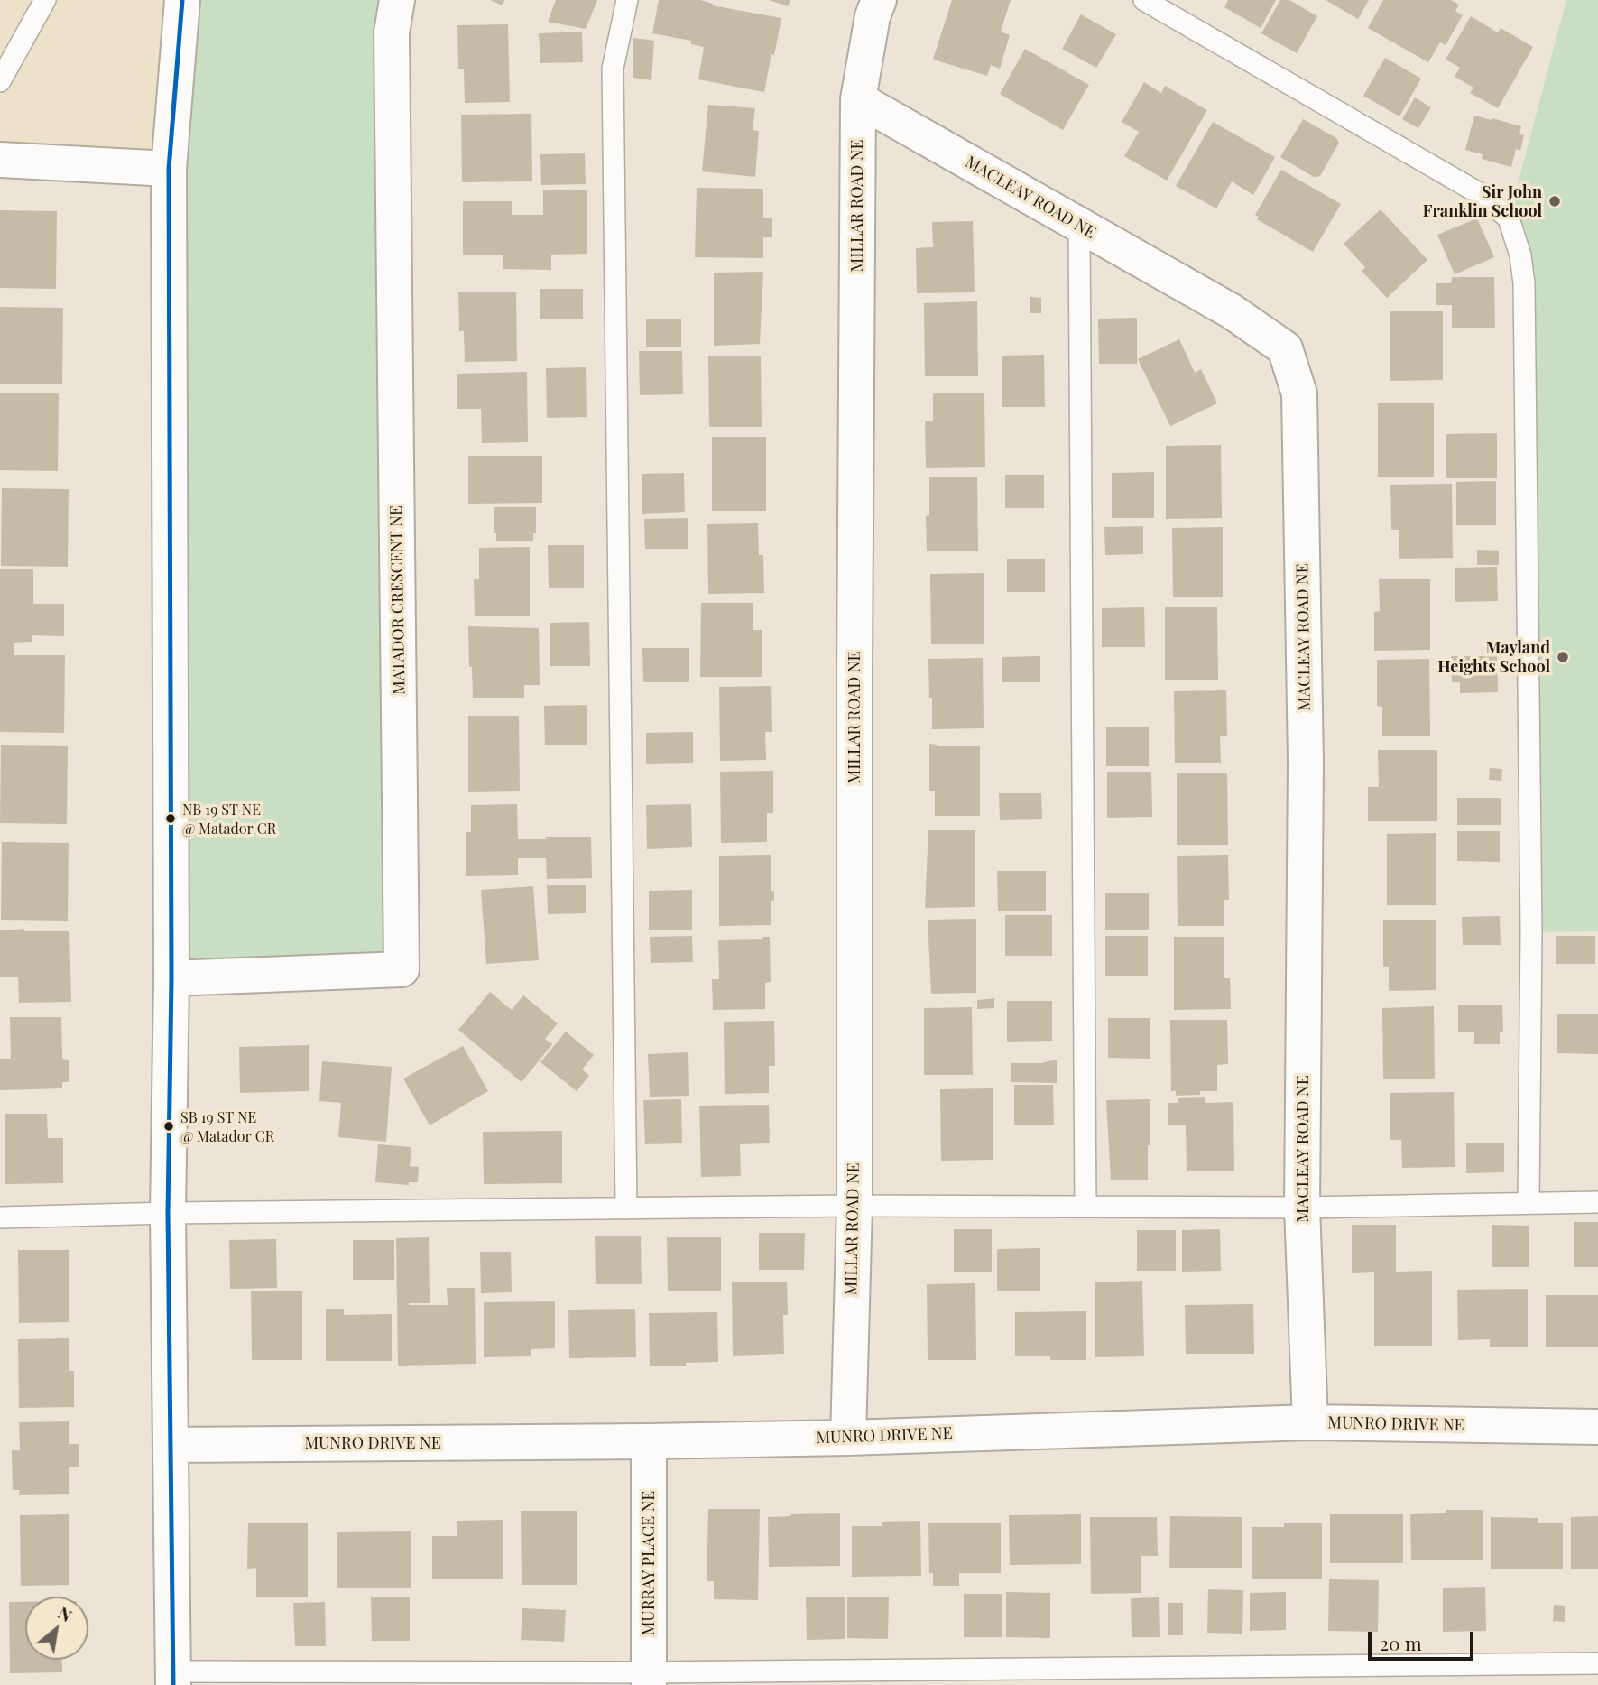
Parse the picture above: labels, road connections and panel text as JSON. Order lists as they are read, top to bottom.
{
  "streets": {
    "street": [
      "MACLEAY ROAD NE",
      "MILLAR ROAD NE",
      "MATADOR CRESCENT NE",
      "MUNRO DRIVE NE",
      "MURRAY PLACE NE"
    ]
  },
  "crossings": [
    ["MACLEAY ROAD NE", "MILLAR ROAD NE"],
    ["MACLEAY ROAD NE", "MUNRO DRIVE NE"],
    ["MILLAR ROAD NE", "MUNRO DRIVE NE"],
    ["MUNRO DRIVE NE", "MURRAY PLACE NE"]
  ],
  "places": [
    "Sir John Franklin School",
    "Mayland Heights School",
    "NB 19 ST NE @ Matador CR",
    "SB 19 ST NE @ Matador CR"
  ],
  "scale_bar": "20 m",
  "north": "top right"
}
